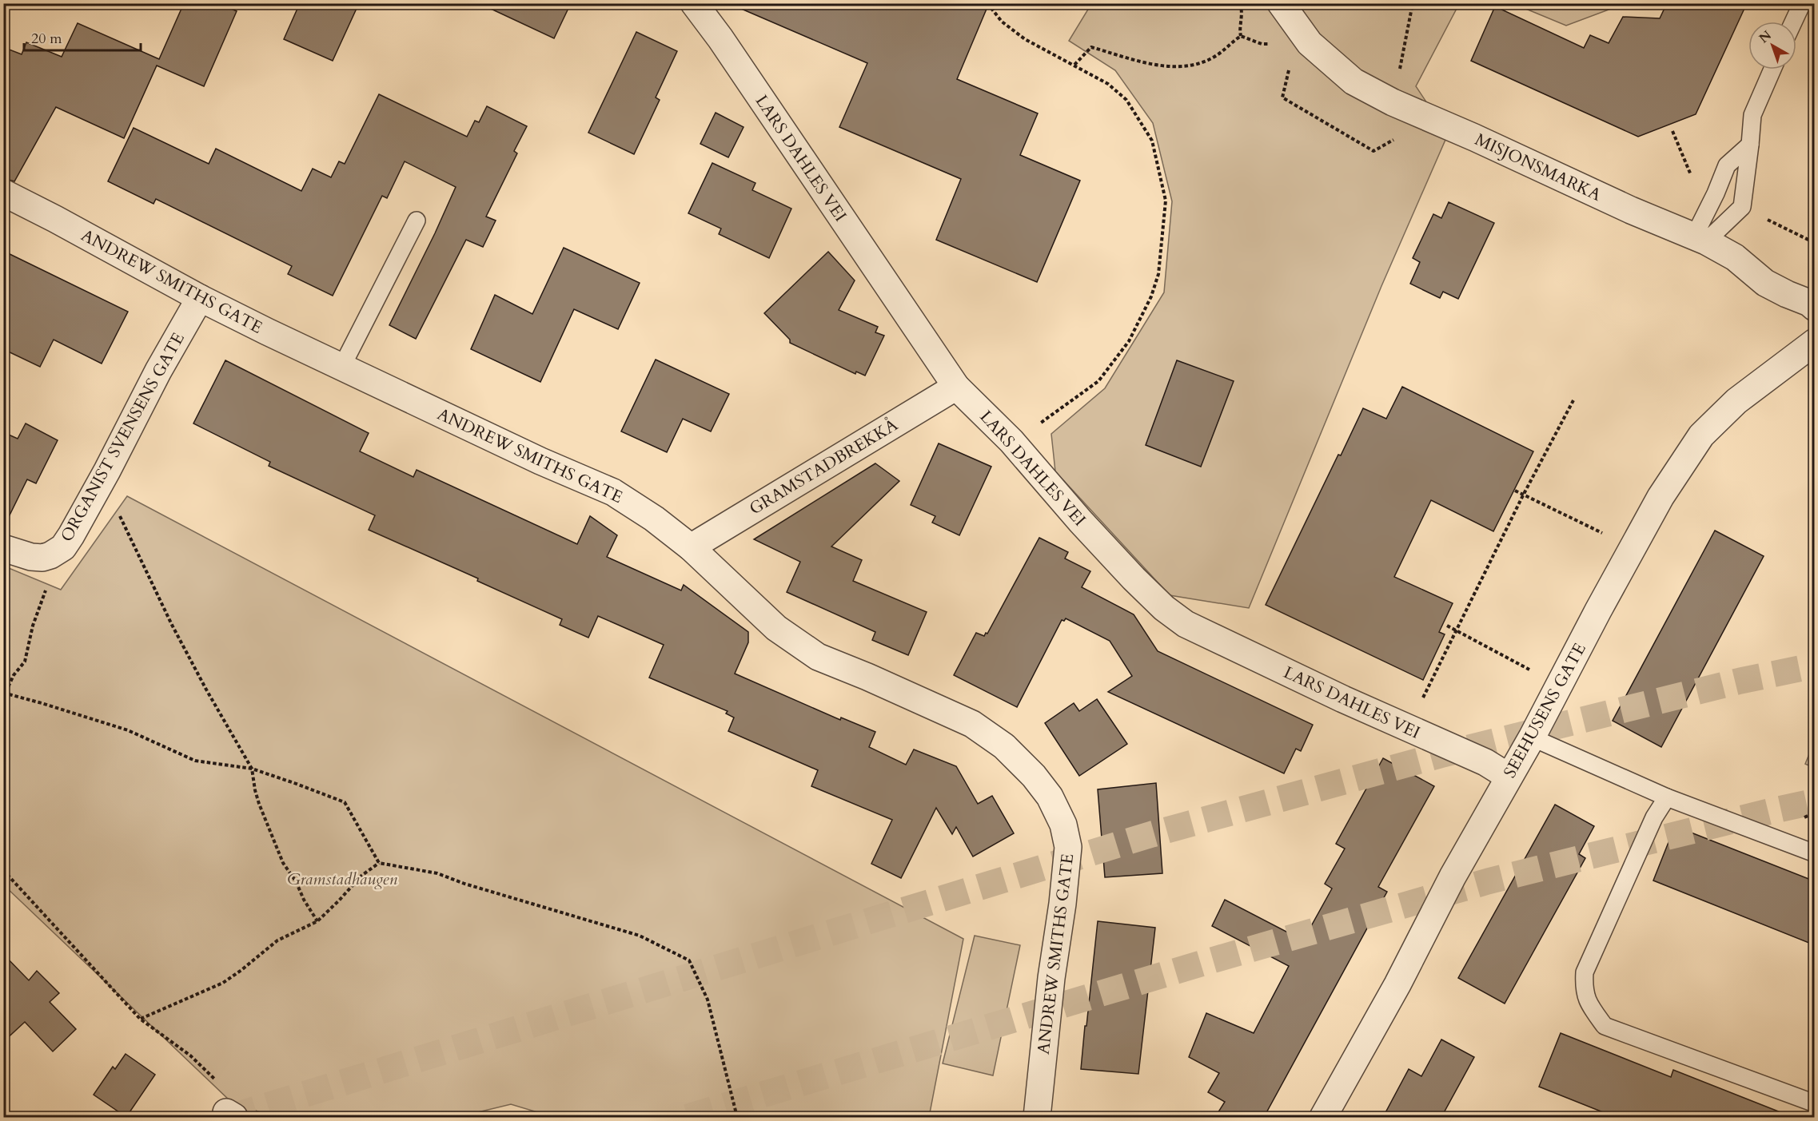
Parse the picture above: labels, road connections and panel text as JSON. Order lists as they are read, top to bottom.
{
  "streets": {
    "street": [
      "LARS DAHLES VEI",
      "MISJONSMARKA",
      "ANDREW SMITHS GATE",
      "ORGANIST SVENSENS GATE",
      "GRAMSTADBREKKÅ",
      "SEEHUSENS GATE"
    ]
  },
  "crossings": [
    ["LARS DAHLES VEI", "GRAMSTADBREKKÅ"],
    ["LARS DAHLES VEI", "SEEHUSENS GATE"],
    ["ANDREW SMITHS GATE", "ORGANIST SVENSENS GATE"],
    ["ANDREW SMITHS GATE", "GRAMSTADBREKKÅ"]
  ],
  "parks": ["Gramstadhaugen"],
  "scale_bar": "20 m",
  "north": "top left"
}
